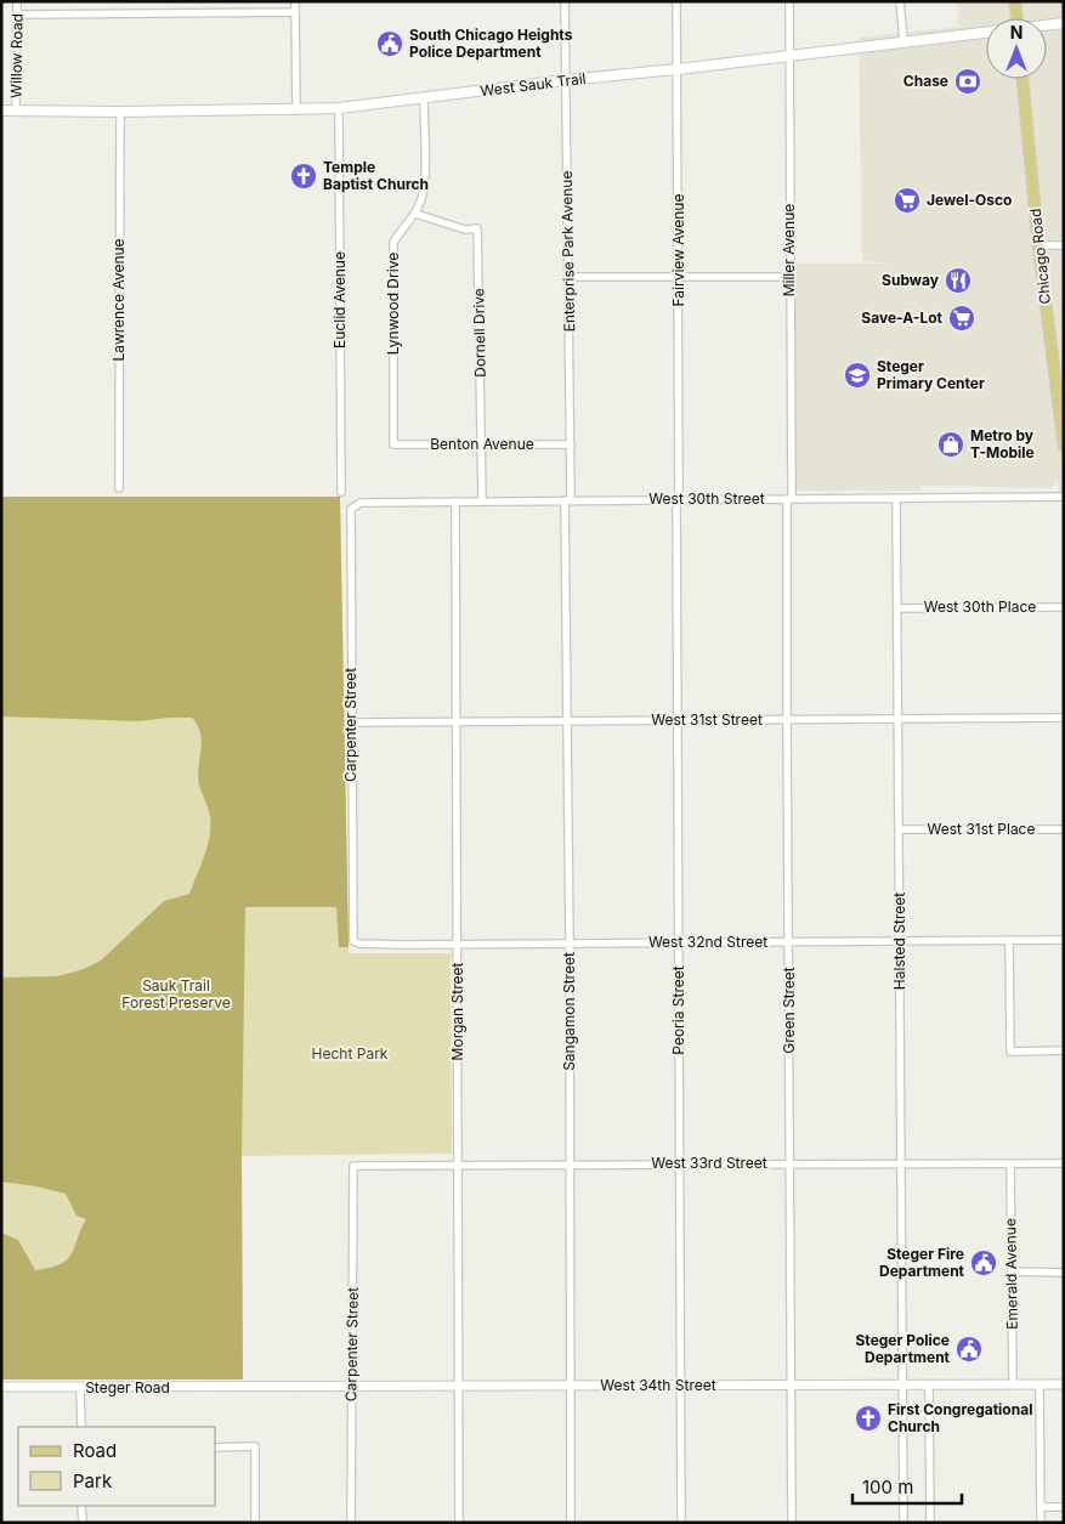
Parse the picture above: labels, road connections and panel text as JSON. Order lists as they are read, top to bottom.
{
  "streets": {
    "main road": ["West Sauk Trail", "Chicago Road"],
    "street": [
      "Willow Road",
      "Fairview Avenue",
      "Miller Avenue",
      "Enterprise Park Avenue",
      "Lawrence Avenue",
      "Euclid Avenue",
      "Lynwood Drive",
      "Dornell Drive",
      "Benton Avenue",
      "West 30th Street",
      "West 30th Place",
      "West 31st Street",
      "Carpenter Street",
      "West 31st Place",
      "Halsted Street",
      "West 32nd Street",
      "Peoria Street",
      "Green Street",
      "Morgan Street",
      "Sangamon Street",
      "West 33rd Street",
      "Emerald Avenue",
      "West 34th Street",
      "Steger Road"
    ]
  },
  "crossings": [
    ["Willow Road", "West Sauk Trail"],
    ["West Sauk Trail", "Fairview Avenue"],
    ["West Sauk Trail", "Miller Avenue"],
    ["West Sauk Trail", "Enterprise Park Avenue"],
    ["West Sauk Trail", "Lawrence Avenue"],
    ["West Sauk Trail", "Euclid Avenue"],
    ["West Sauk Trail", "Lynwood Drive"],
    ["Fairview Avenue", "West 30th Street"],
    ["Fairview Avenue", "Peoria Street"],
    ["Miller Avenue", "West 30th Street"],
    ["Miller Avenue", "Green Street"],
    ["Enterprise Park Avenue", "Benton Avenue"],
    ["Enterprise Park Avenue", "West 30th Street"],
    ["Enterprise Park Avenue", "Sangamon Street"],
    ["Lynwood Drive", "Dornell Drive"],
    ["Lynwood Drive", "Benton Avenue"],
    ["Dornell Drive", "Benton Avenue"],
    ["Dornell Drive", "West 30th Street"],
    ["West 30th Street", "Carpenter Street"],
    ["West 30th Street", "Halsted Street"],
    ["West 30th Street", "Peoria Street"],
    ["West 30th Street", "Green Street"],
    ["West 30th Street", "Morgan Street"],
    ["West 30th Street", "Sangamon Street"],
    ["West 30th Place", "Halsted Street"],
    ["West 31st Street", "Carpenter Street"],
    ["West 31st Street", "Halsted Street"],
    ["West 31st Street", "Peoria Street"],
    ["West 31st Street", "Green Street"],
    ["West 31st Street", "Morgan Street"],
    ["West 31st Street", "Sangamon Street"],
    ["Carpenter Street", "West 32nd Street"],
    ["Carpenter Street", "West 33rd Street"],
    ["Carpenter Street", "West 34th Street"],
    ["West 31st Place", "Halsted Street"],
    ["Halsted Street", "West 32nd Street"],
    ["Halsted Street", "West 33rd Street"],
    ["Halsted Street", "West 34th Street"],
    ["West 32nd Street", "Peoria Street"],
    ["West 32nd Street", "Green Street"],
    ["West 32nd Street", "Morgan Street"],
    ["West 32nd Street", "Sangamon Street"],
    ["Peoria Street", "West 33rd Street"],
    ["Peoria Street", "West 34th Street"],
    ["Green Street", "West 33rd Street"],
    ["Green Street", "West 34th Street"],
    ["Morgan Street", "West 33rd Street"],
    ["Morgan Street", "West 34th Street"],
    ["Sangamon Street", "West 33rd Street"],
    ["Sangamon Street", "West 34th Street"],
    ["West 33rd Street", "Emerald Avenue"],
    ["Emerald Avenue", "West 34th Street"],
    ["West 34th Street", "Steger Road"]
  ],
  "parks": ["Sauk Trail Forest Preserve", "Hecht Park"],
  "places": {
    "public building": ["South Chicago Heights Police Department", "Steger Fire Department", "Steger Police Department"],
    "bank": ["Chase"],
    "church": ["Temple Baptist Church", "First Congregational Church"],
    "supermarket": ["Jewel-Osco", "Save-A-Lot"],
    "restaurant": ["Subway"],
    "school or university": ["Steger Primary Center"],
    "shop": ["Metro by T-Mobile"]
  },
  "legend": ["Road", "Park"],
  "scale_bar": "100 m",
  "north": "top"
}
